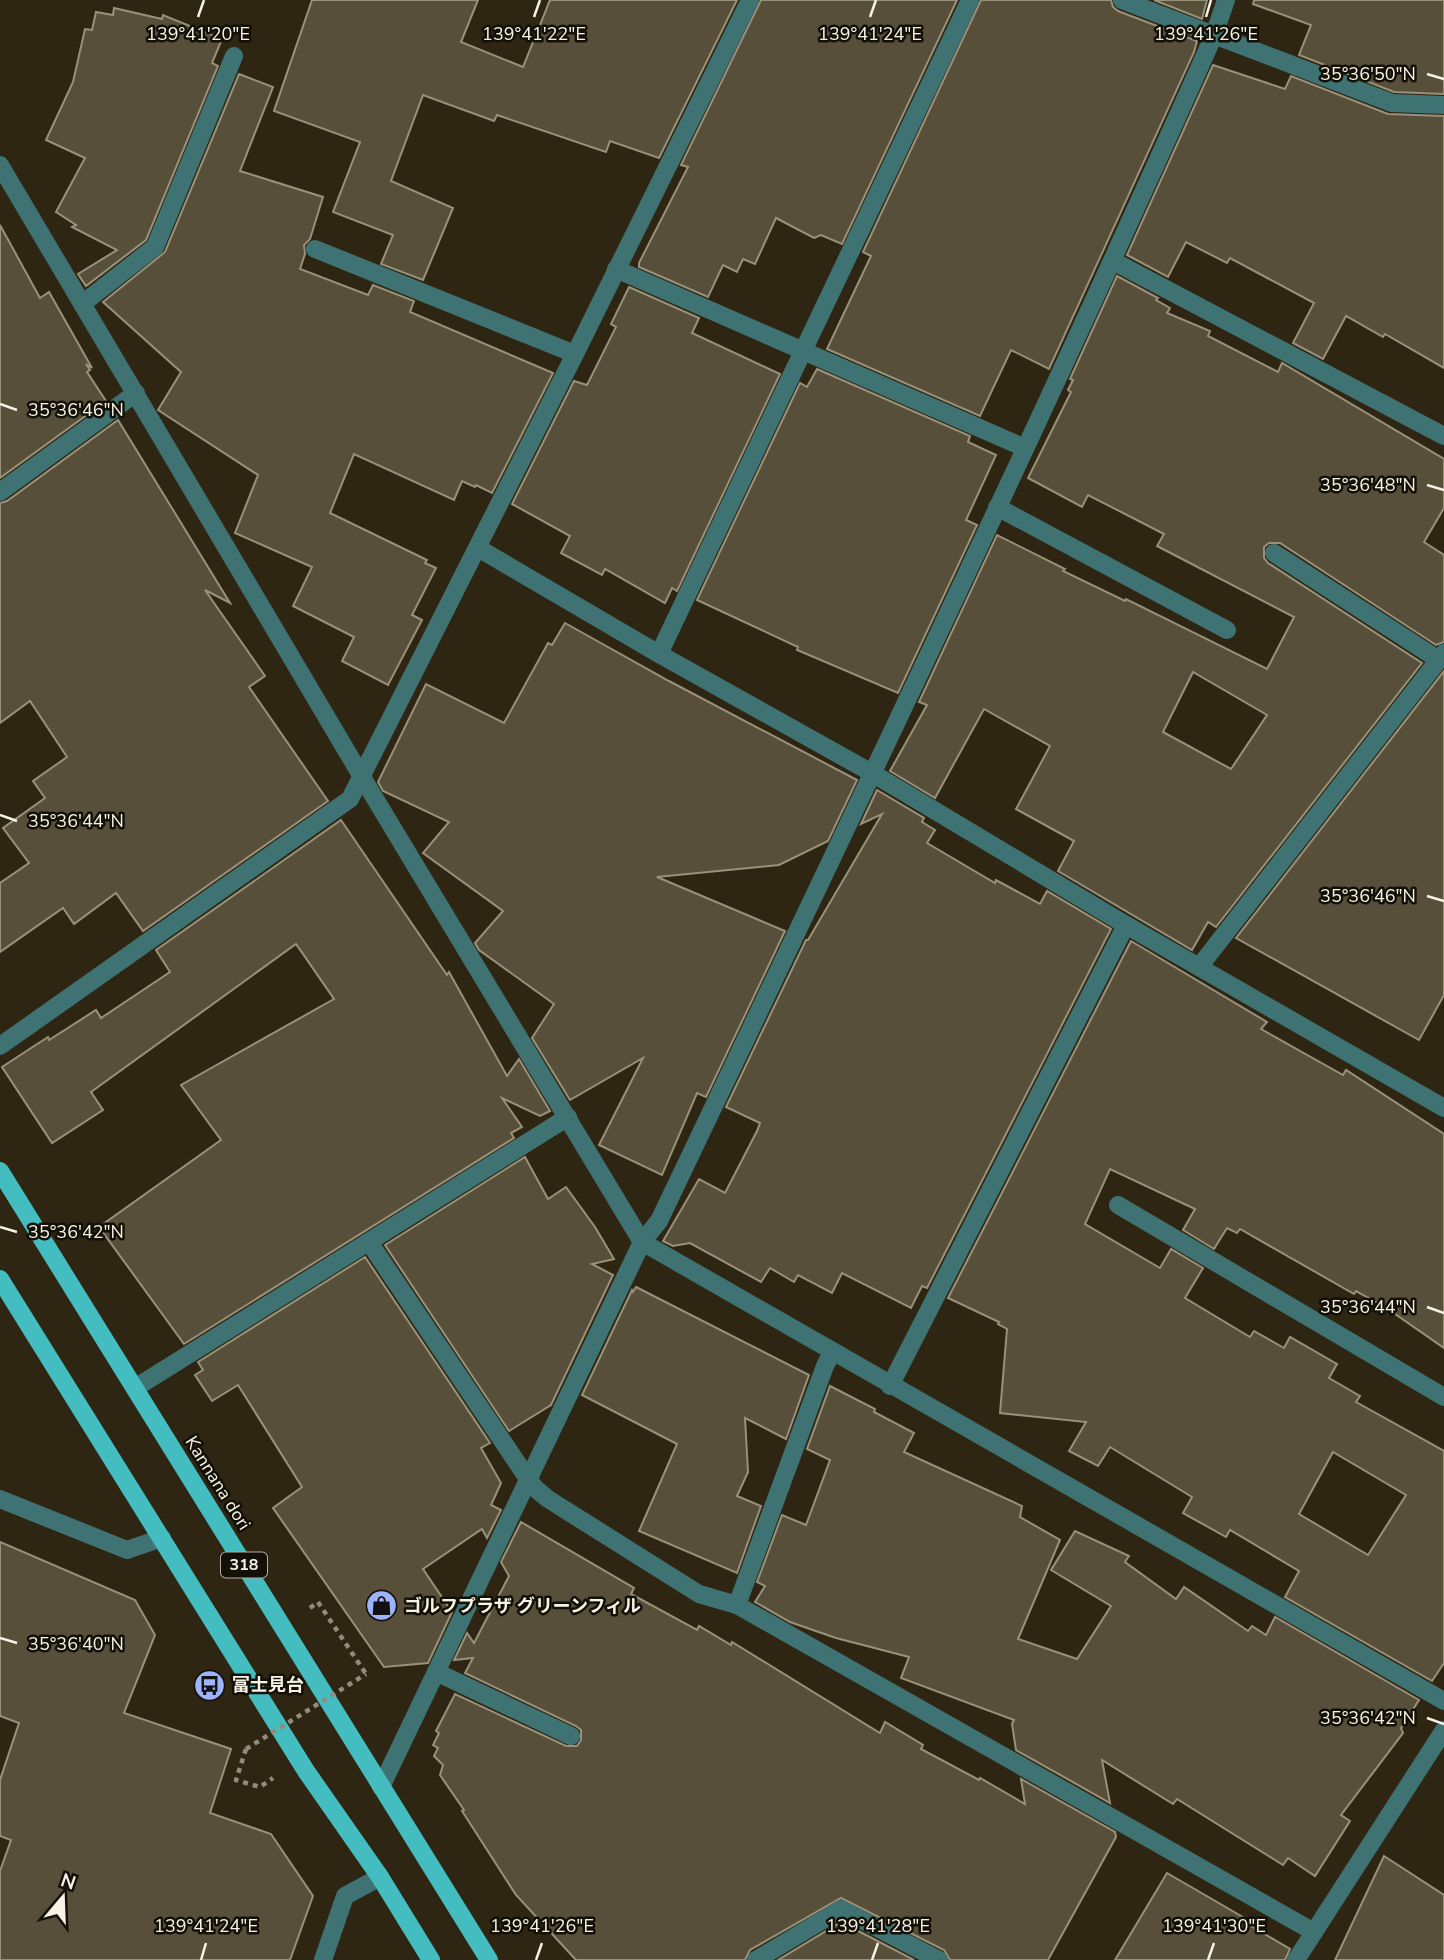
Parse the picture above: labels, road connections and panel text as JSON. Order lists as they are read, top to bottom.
{
  "streets": {
    "main road": ["Kannana dori", "318"]
  },
  "places": {
    "shop": ["ゴルフプラザ グリーンフィル"],
    "bus stop": ["富士見台"]
  },
  "north": "top",
  "coordinates": [
    "139°41'22\"E",
    "139°41'20\"E",
    "139°41'24\"E",
    "139°41'26\"E",
    "35°36'50\"N",
    "35°36'46\"N",
    "35°36'48\"N",
    "35°36'44\"N",
    "35°36'42\"N",
    "35°36'40\"N",
    "139°41'28\"E",
    "139°41'30\"E"
  ]
}
